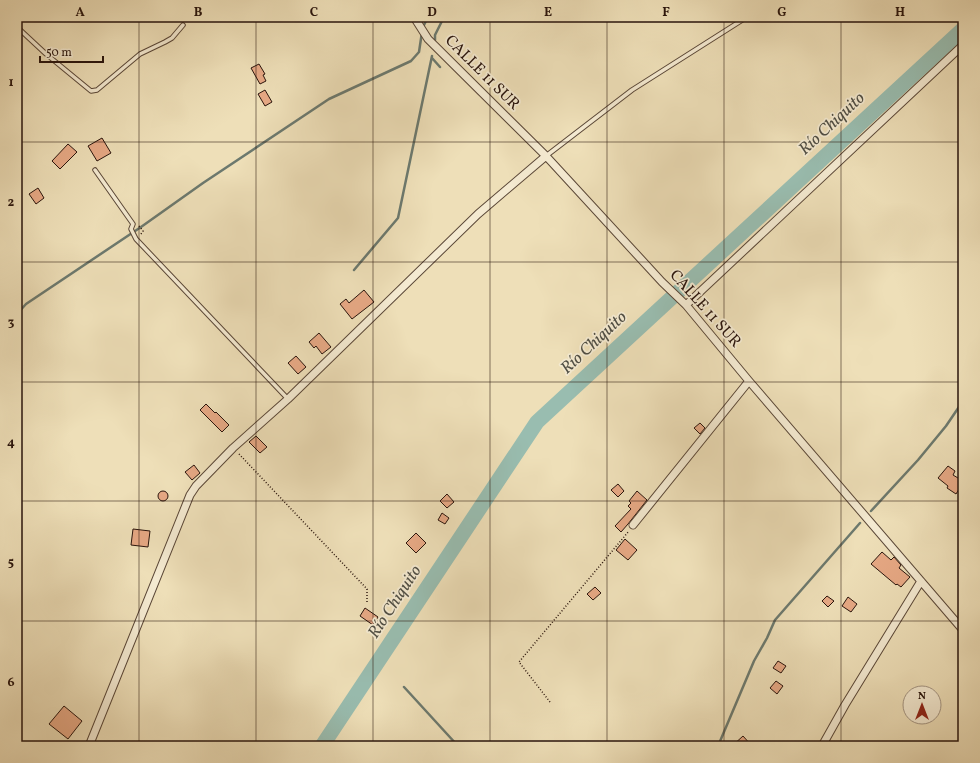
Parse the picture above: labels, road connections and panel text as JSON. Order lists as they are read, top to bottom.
{
  "streets": {
    "street": ["CALLE 11 SUR"]
  },
  "water": ["Río Chiquito"],
  "scale_bar": "50 m",
  "north": "top",
  "grid": {
    "columns": [
      "A",
      "B",
      "C",
      "D",
      "E",
      "F",
      "G",
      "H"
    ],
    "rows": [
      "1",
      "2",
      "3",
      "4",
      "5",
      "6"
    ]
  }
}
